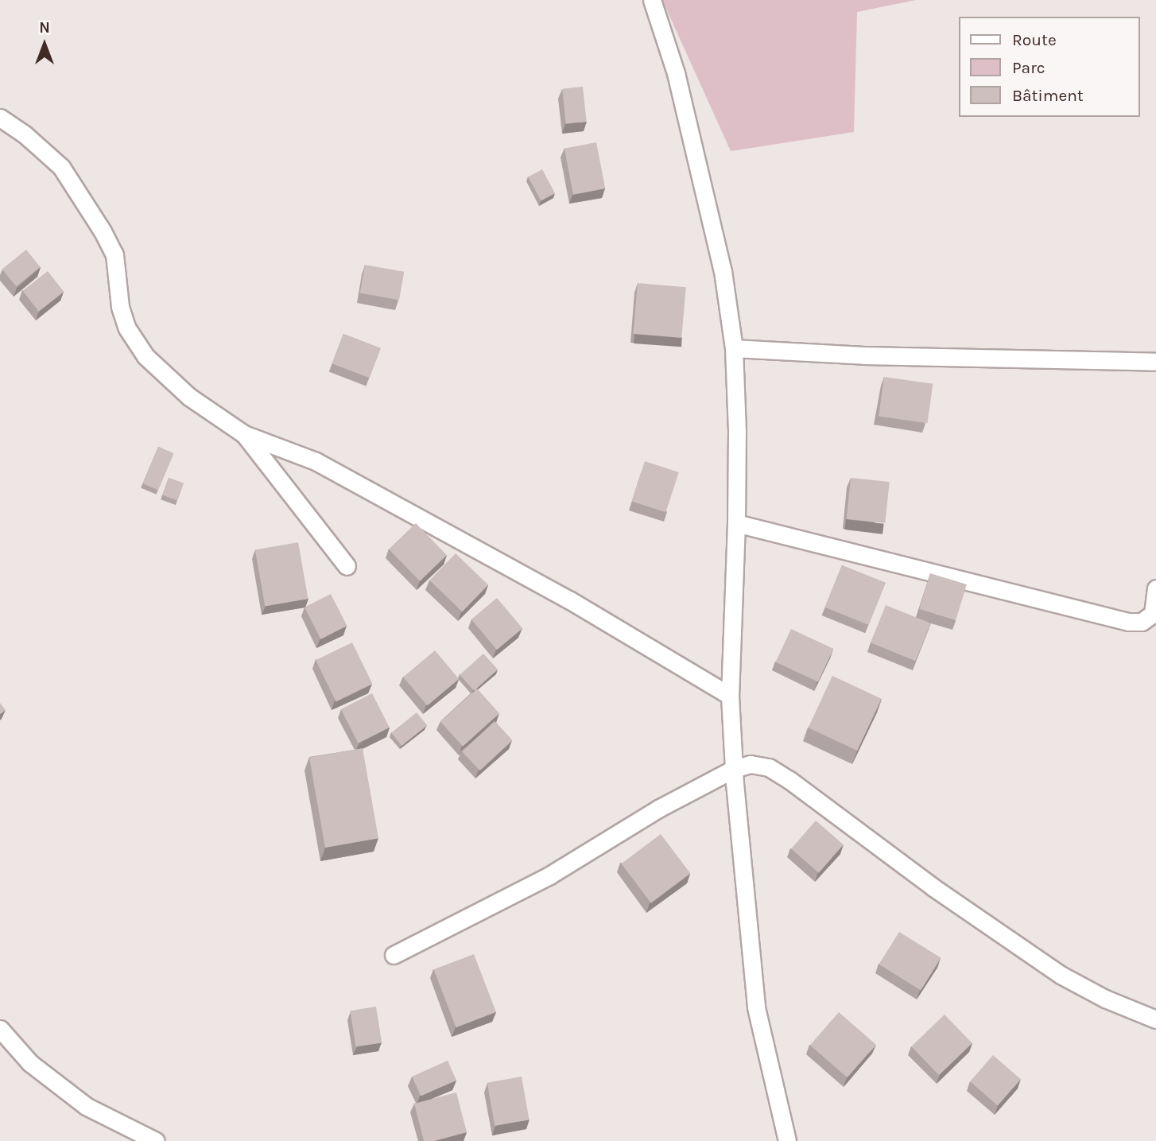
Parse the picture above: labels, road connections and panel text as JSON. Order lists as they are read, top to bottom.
{
  "legend": ["Route", "Parc", "Bâtiment"],
  "north": "top"
}
